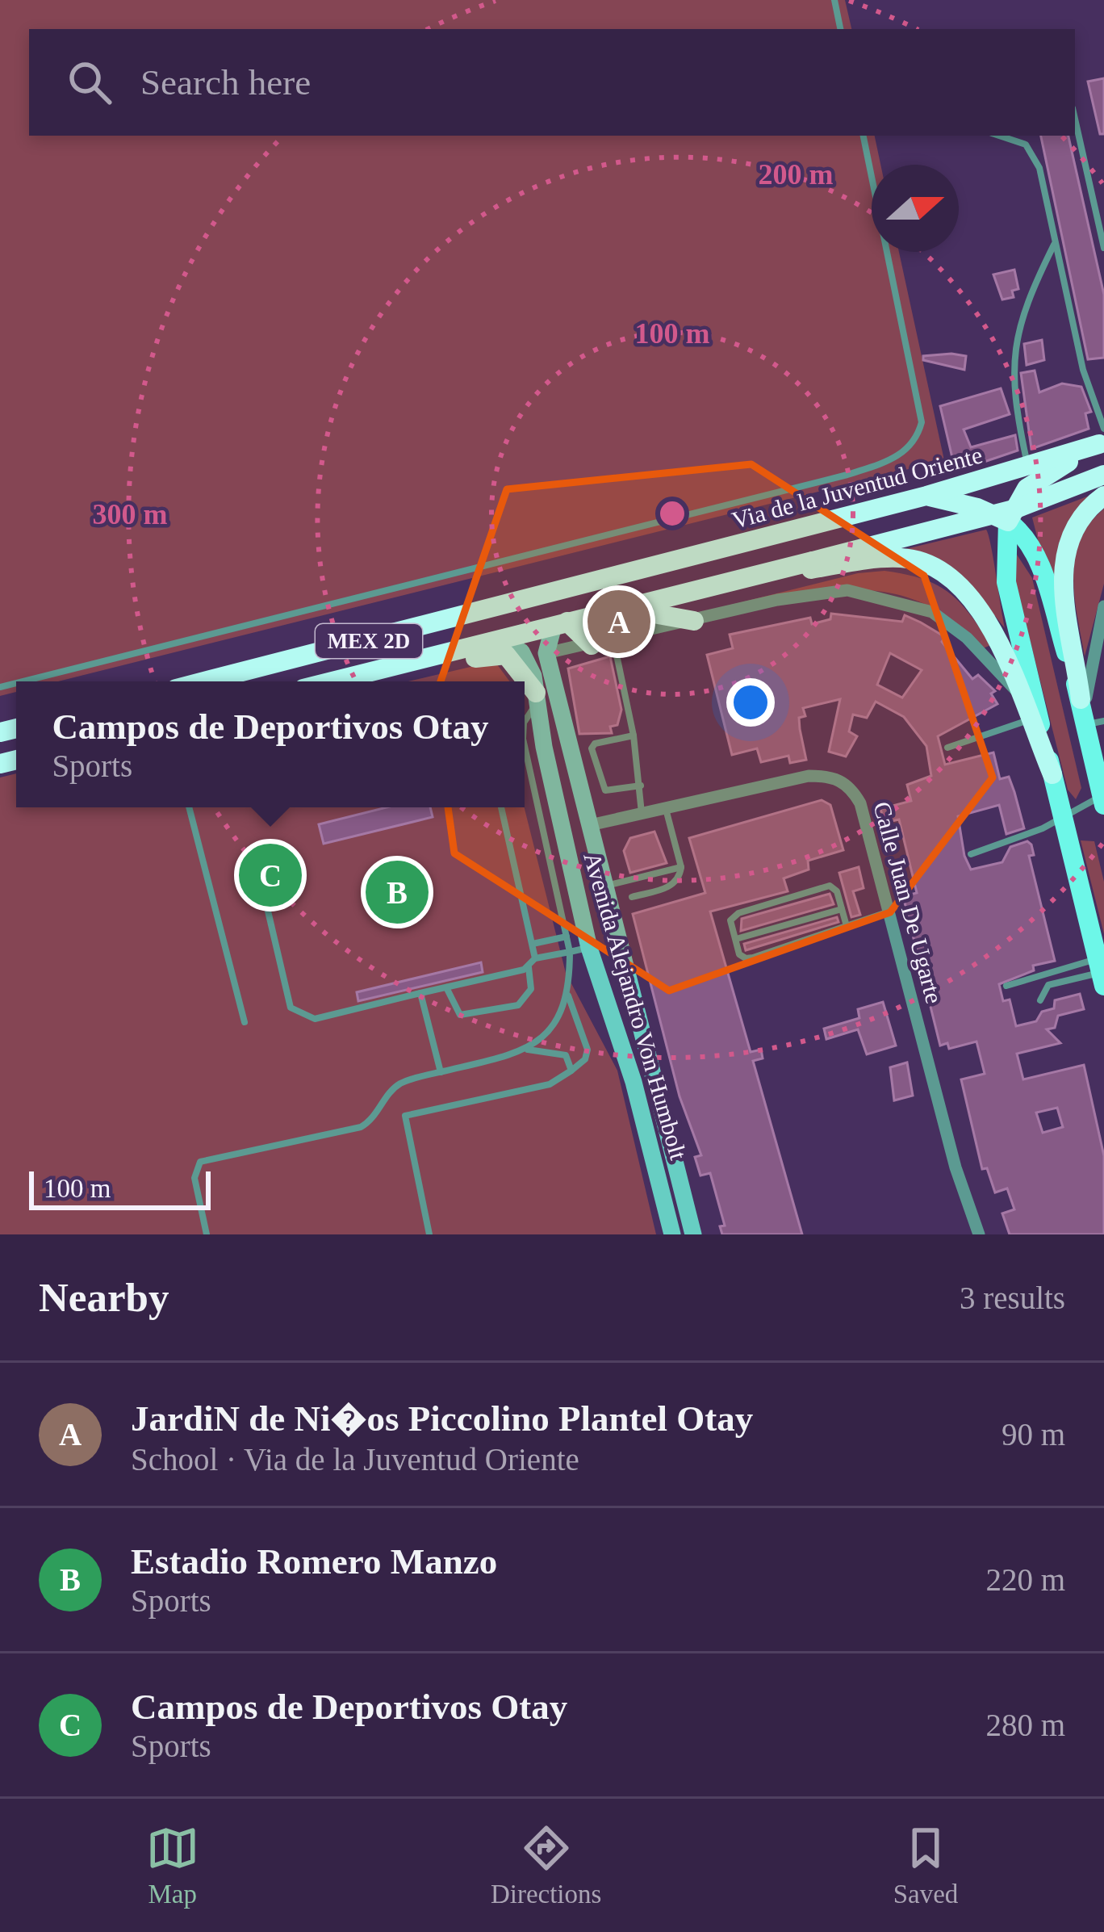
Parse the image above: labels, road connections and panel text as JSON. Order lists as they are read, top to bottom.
{
  "streets": {
    "highway": ["Via de la Juventud Oriente", "MEX 2D"],
    "main road": ["Avenida Alejandro Von Humbolt"],
    "street": ["Calle Juan De Ugarte"]
  },
  "crossings": [
    ["MEX 2D", "Avenida Alejandro Von Humbolt"],
    ["Calle Juan De Ugarte", "Avenida Alejandro Von Humbolt"]
  ],
  "scale_bar": "100 m",
  "north": "right",
  "page": {
    "search": "Search here",
    "pins": ["A", "C", "B"],
    "popup": ["Campos de Deportivos Otay", "Sports"],
    "scale": "100 m",
    "heading": ["Nearby", "3 results"],
    "list": [
      {
        "mark": "A",
        "name": "JardiN de Ni�os Piccolino Plantel Otay",
        "note": "School · Via de la Juventud Oriente",
        "value": "90 m"
      },
      {
        "mark": "B",
        "name": "Estadio Romero Manzo",
        "note": "Sports",
        "value": "220 m"
      },
      {
        "mark": "C",
        "name": "Campos de Deportivos Otay",
        "note": "Sports",
        "value": "280 m"
      }
    ],
    "nav": ["Map", "Directions", "Saved"]
  },
  "rings": ["200 m", "100 m", "300 m"]
}
